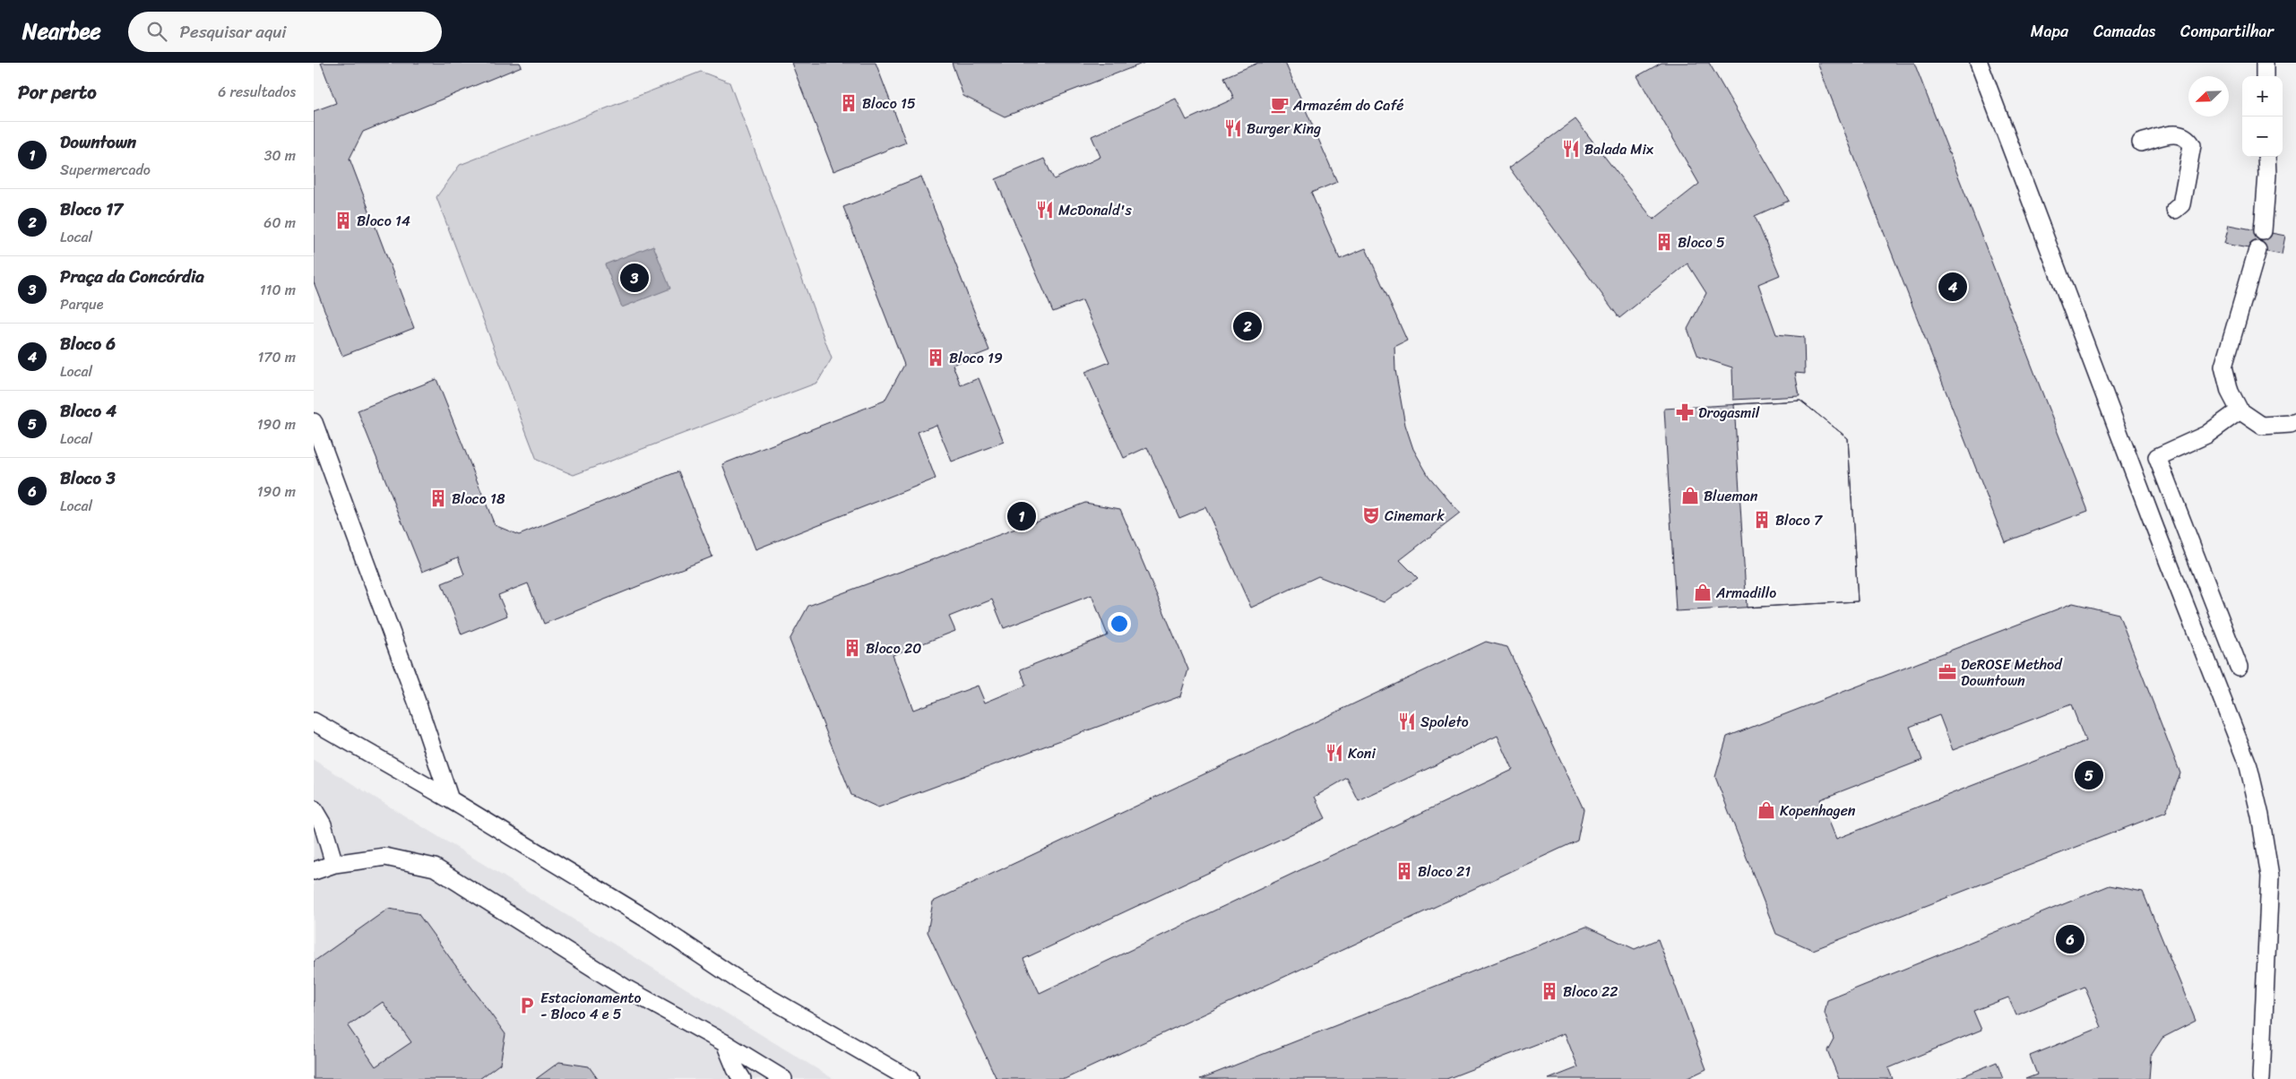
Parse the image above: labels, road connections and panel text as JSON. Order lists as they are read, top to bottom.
{
  "places": {
    "building": [
      "Bloco 15",
      "Bloco 14",
      "Bloco 5",
      "Bloco 19",
      "Bloco 18",
      "Bloco 7",
      "Bloco 20",
      "Bloco 21",
      "Bloco 22"
    ],
    "cafe": ["Armazém do Café"],
    "restaurant": [
      "Burger King",
      "Balada Mix",
      "McDonald's",
      "Spoleto",
      "Koni"
    ],
    "pharmacy": ["Drogasmil"],
    "shop": ["Blueman", "Armadillo", "Kopenhagen"],
    "theatre": ["Cinemark"],
    "office": ["DeROSE Method Downtown"],
    "parking": ["Estacionamento - Bloco 4 e 5"]
  },
  "north": "bottom left",
  "page": {
    "header": "Nearbee",
    "search": "Pesquisar aqui",
    "nav": ["Mapa", "Camadas", "Compartilhar"],
    "heading": ["Por perto", "6 resultados"],
    "map_buttons": ["+", "−"],
    "list": [
      {
        "mark": "1",
        "name": "Downtown",
        "note": "Supermercado",
        "value": "30 m"
      },
      {
        "mark": "2",
        "name": "Bloco 17",
        "note": "Local",
        "value": "60 m"
      },
      {
        "mark": "3",
        "name": "Praça da Concórdia",
        "note": "Parque",
        "value": "110 m"
      },
      {
        "mark": "4",
        "name": "Bloco 6",
        "note": "Local",
        "value": "170 m"
      },
      {
        "mark": "5",
        "name": "Bloco 4",
        "note": "Local",
        "value": "190 m"
      },
      {
        "mark": "6",
        "name": "Bloco 3",
        "note": "Local",
        "value": "190 m"
      }
    ],
    "pins": [
      "3",
      "4",
      "2",
      "1",
      "5",
      "6"
    ]
  }
}
